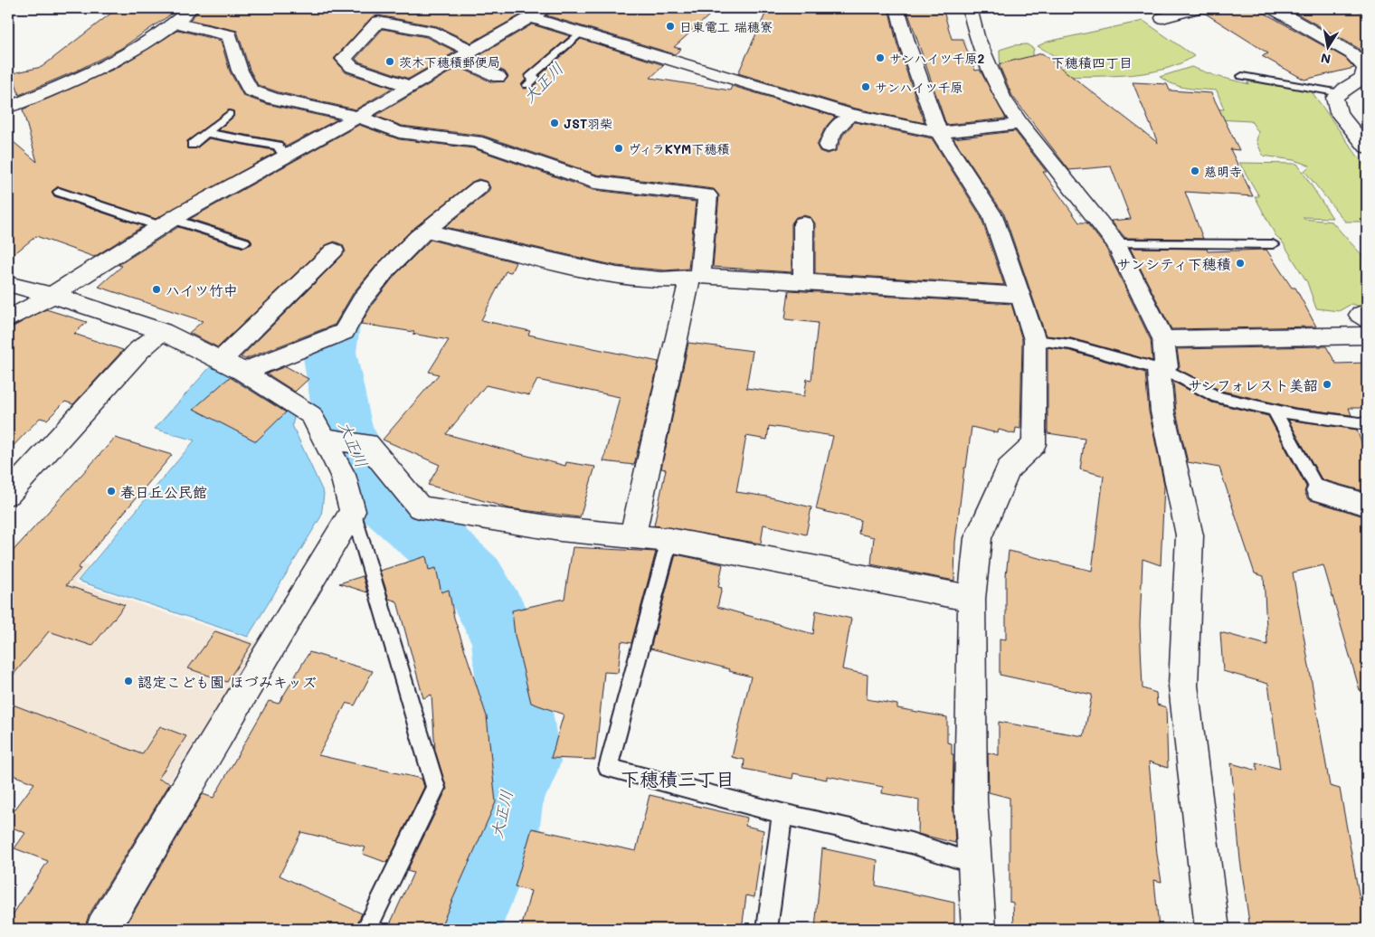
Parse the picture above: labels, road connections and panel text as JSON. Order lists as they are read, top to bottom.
{
  "districts": ["下穂積四丁目", "下穂積三丁目"],
  "water": ["大正川"],
  "places": [
    "日東電工 瑞穂寮",
    "サンハイツ千原2",
    "茨木下穂積郵便局",
    "サンハイツ千原",
    "JST羽柴",
    "ヴィラKYM下穂積",
    "慈明寺",
    "サンシティ下穂積",
    "ハイツ竹中",
    "サンフォレスト美韶",
    "春日丘公民館",
    "認定こども園 ほづみキッズ"
  ],
  "north": "bottom"
}
